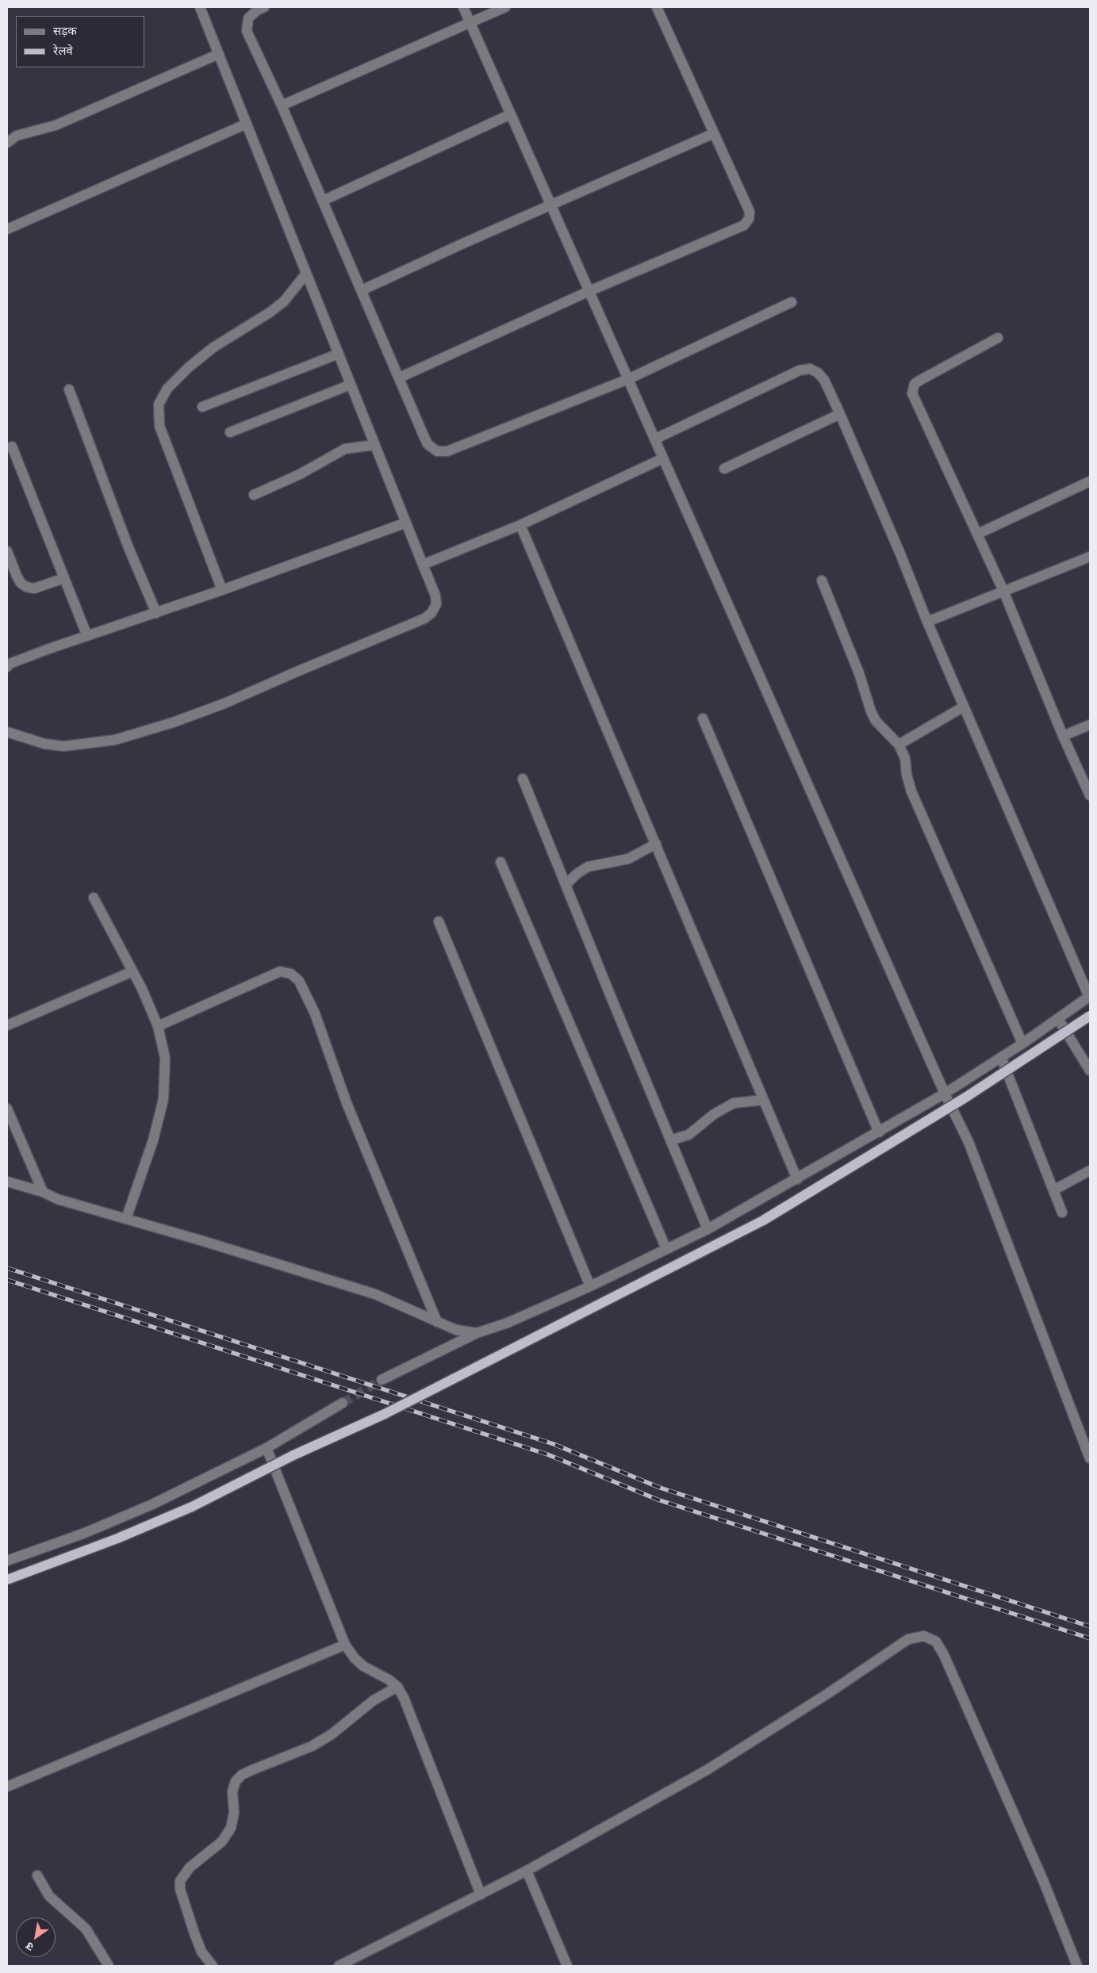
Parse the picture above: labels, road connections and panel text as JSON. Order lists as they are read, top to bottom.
{
  "legend": ["सड़क", "रेलवे"],
  "north": "bottom left"
}
